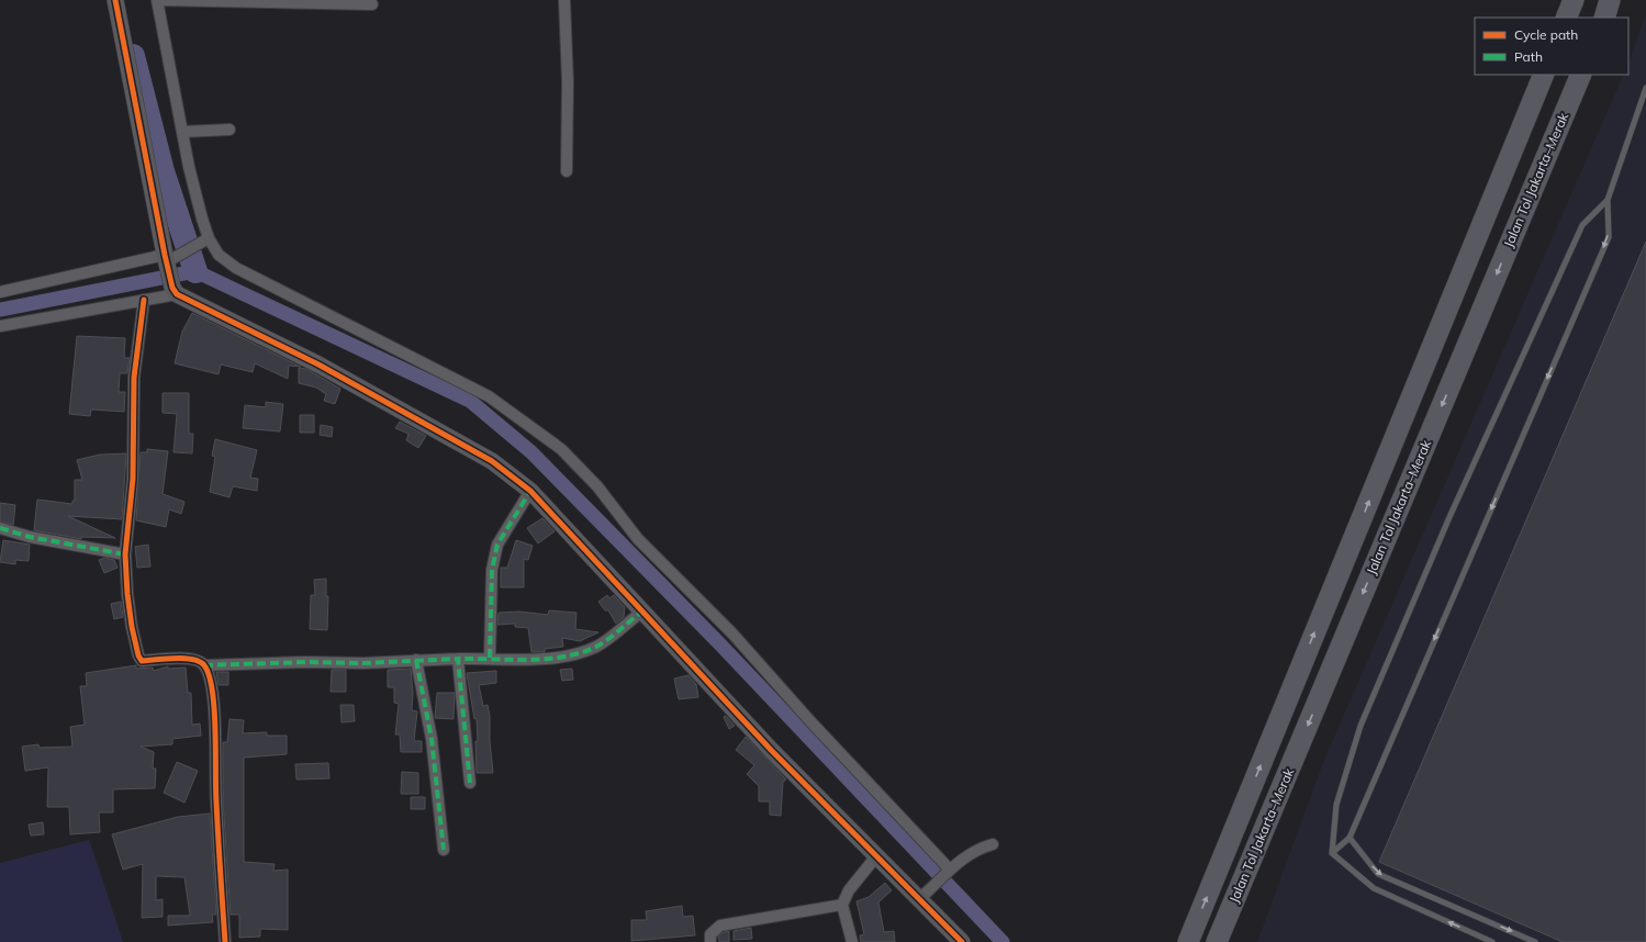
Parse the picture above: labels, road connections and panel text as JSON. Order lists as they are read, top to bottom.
{
  "streets": {
    "highway": ["Jalan Tol Jakarta–Merak"]
  },
  "legend": ["Cycle path", "Path"]
}
